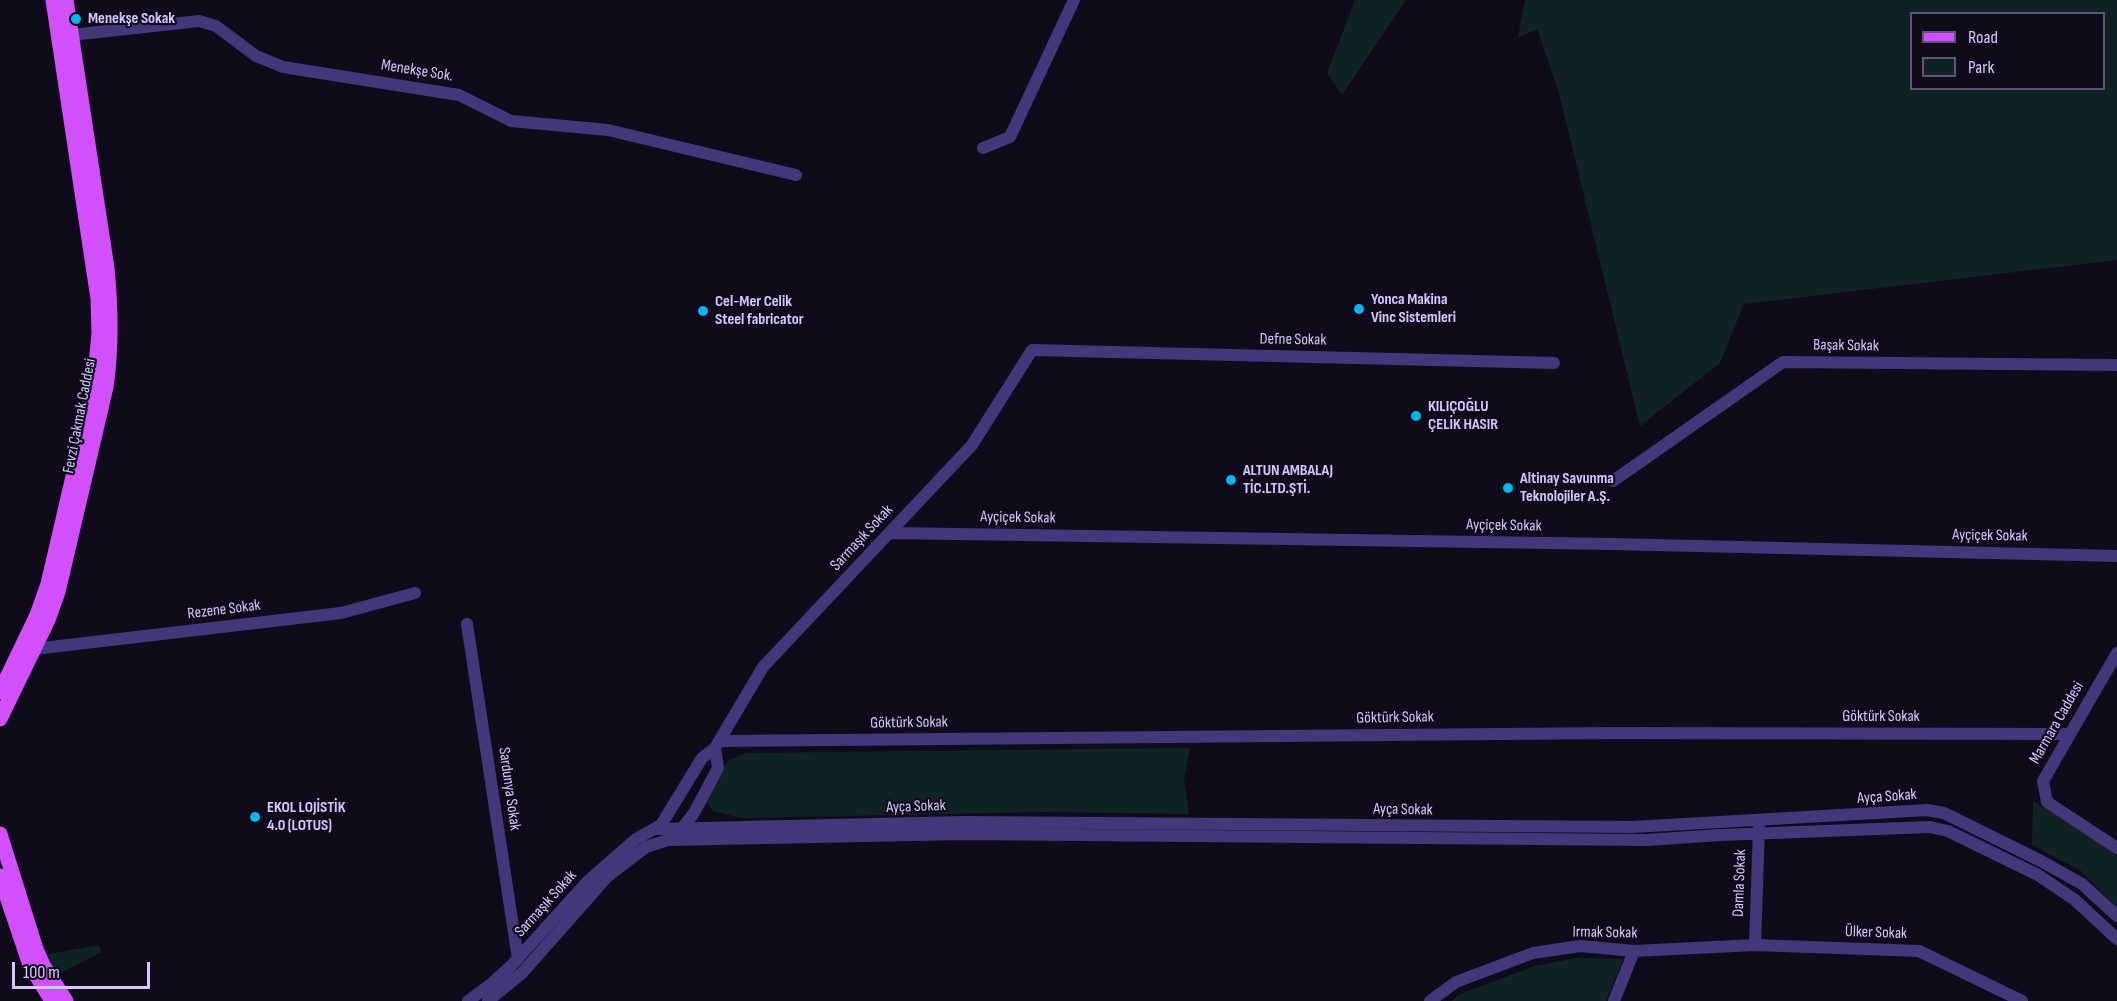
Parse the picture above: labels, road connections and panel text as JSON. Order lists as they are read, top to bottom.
{
  "streets": {
    "main road": ["Fevzi Çakmak Caddesi"],
    "street": [
      "Menekşe Sok.",
      "Defne Sokak",
      "Başak Sokak",
      "Ayçiçek Sokak",
      "Sarmaşık Sokak",
      "Rezene Sokak",
      "Göktürk Sokak",
      "Marmara Caddesi",
      "Sardunya Sokak",
      "Ayça Sokak",
      "Damla Sokak",
      "Irmak Sokak",
      "Ülker Sokak"
    ]
  },
  "crossings": [
    ["Menekşe Sok.", "Fevzi Çakmak Caddesi"],
    ["Defne Sokak", "Sarmaşık Sokak"],
    ["Fevzi Çakmak Caddesi", "Rezene Sokak"],
    ["Ayçiçek Sokak", "Sarmaşık Sokak"],
    ["Sarmaşık Sokak", "Göktürk Sokak"],
    ["Sarmaşık Sokak", "Sardunya Sokak"],
    ["Sarmaşık Sokak", "Ayça Sokak"],
    ["Göktürk Sokak", "Marmara Caddesi"],
    ["Ayça Sokak", "Damla Sokak"],
    ["Damla Sokak", "Irmak Sokak"],
    ["Damla Sokak", "Ülker Sokak"],
    ["Irmak Sokak", "Ülker Sokak"]
  ],
  "places": [
    "Menekşe Sokak",
    "Yonca Makina Vinc Sistemleri",
    "Cel-Mer Celik Steel fabricator",
    "KILIÇOĞLU ÇELİK HASIR",
    "ALTUN AMBALAJ TİC.LTD.ŞTİ.",
    "Altinay Savunma Teknolojiler A.Ş.",
    "EKOL LOJİSTİK 4.0 (LOTUS)"
  ],
  "legend": ["Road", "Park"],
  "scale_bar": "100 m"
}
